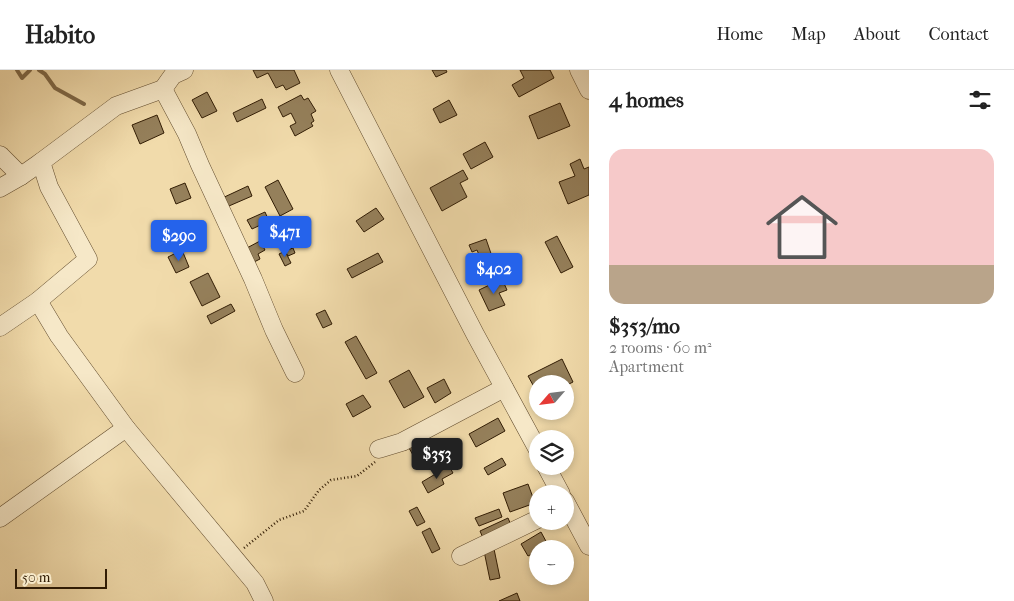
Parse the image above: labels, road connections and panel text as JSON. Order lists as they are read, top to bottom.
{
  "scale_bar": "50 m",
  "north": "bottom left",
  "page": {
    "header": "Habito",
    "nav": [
      "Home",
      "Map",
      "About",
      "Contact"
    ],
    "heading": "4 homes",
    "list": [
      {
        "name": "$353/mo",
        "note": "2 rooms · 60 m² · Apartment"
      }
    ],
    "price": [
      "$471",
      "$290",
      "$402",
      "$353"
    ],
    "map_buttons": ["+", "−"],
    "scale": "50 m"
  }
}
